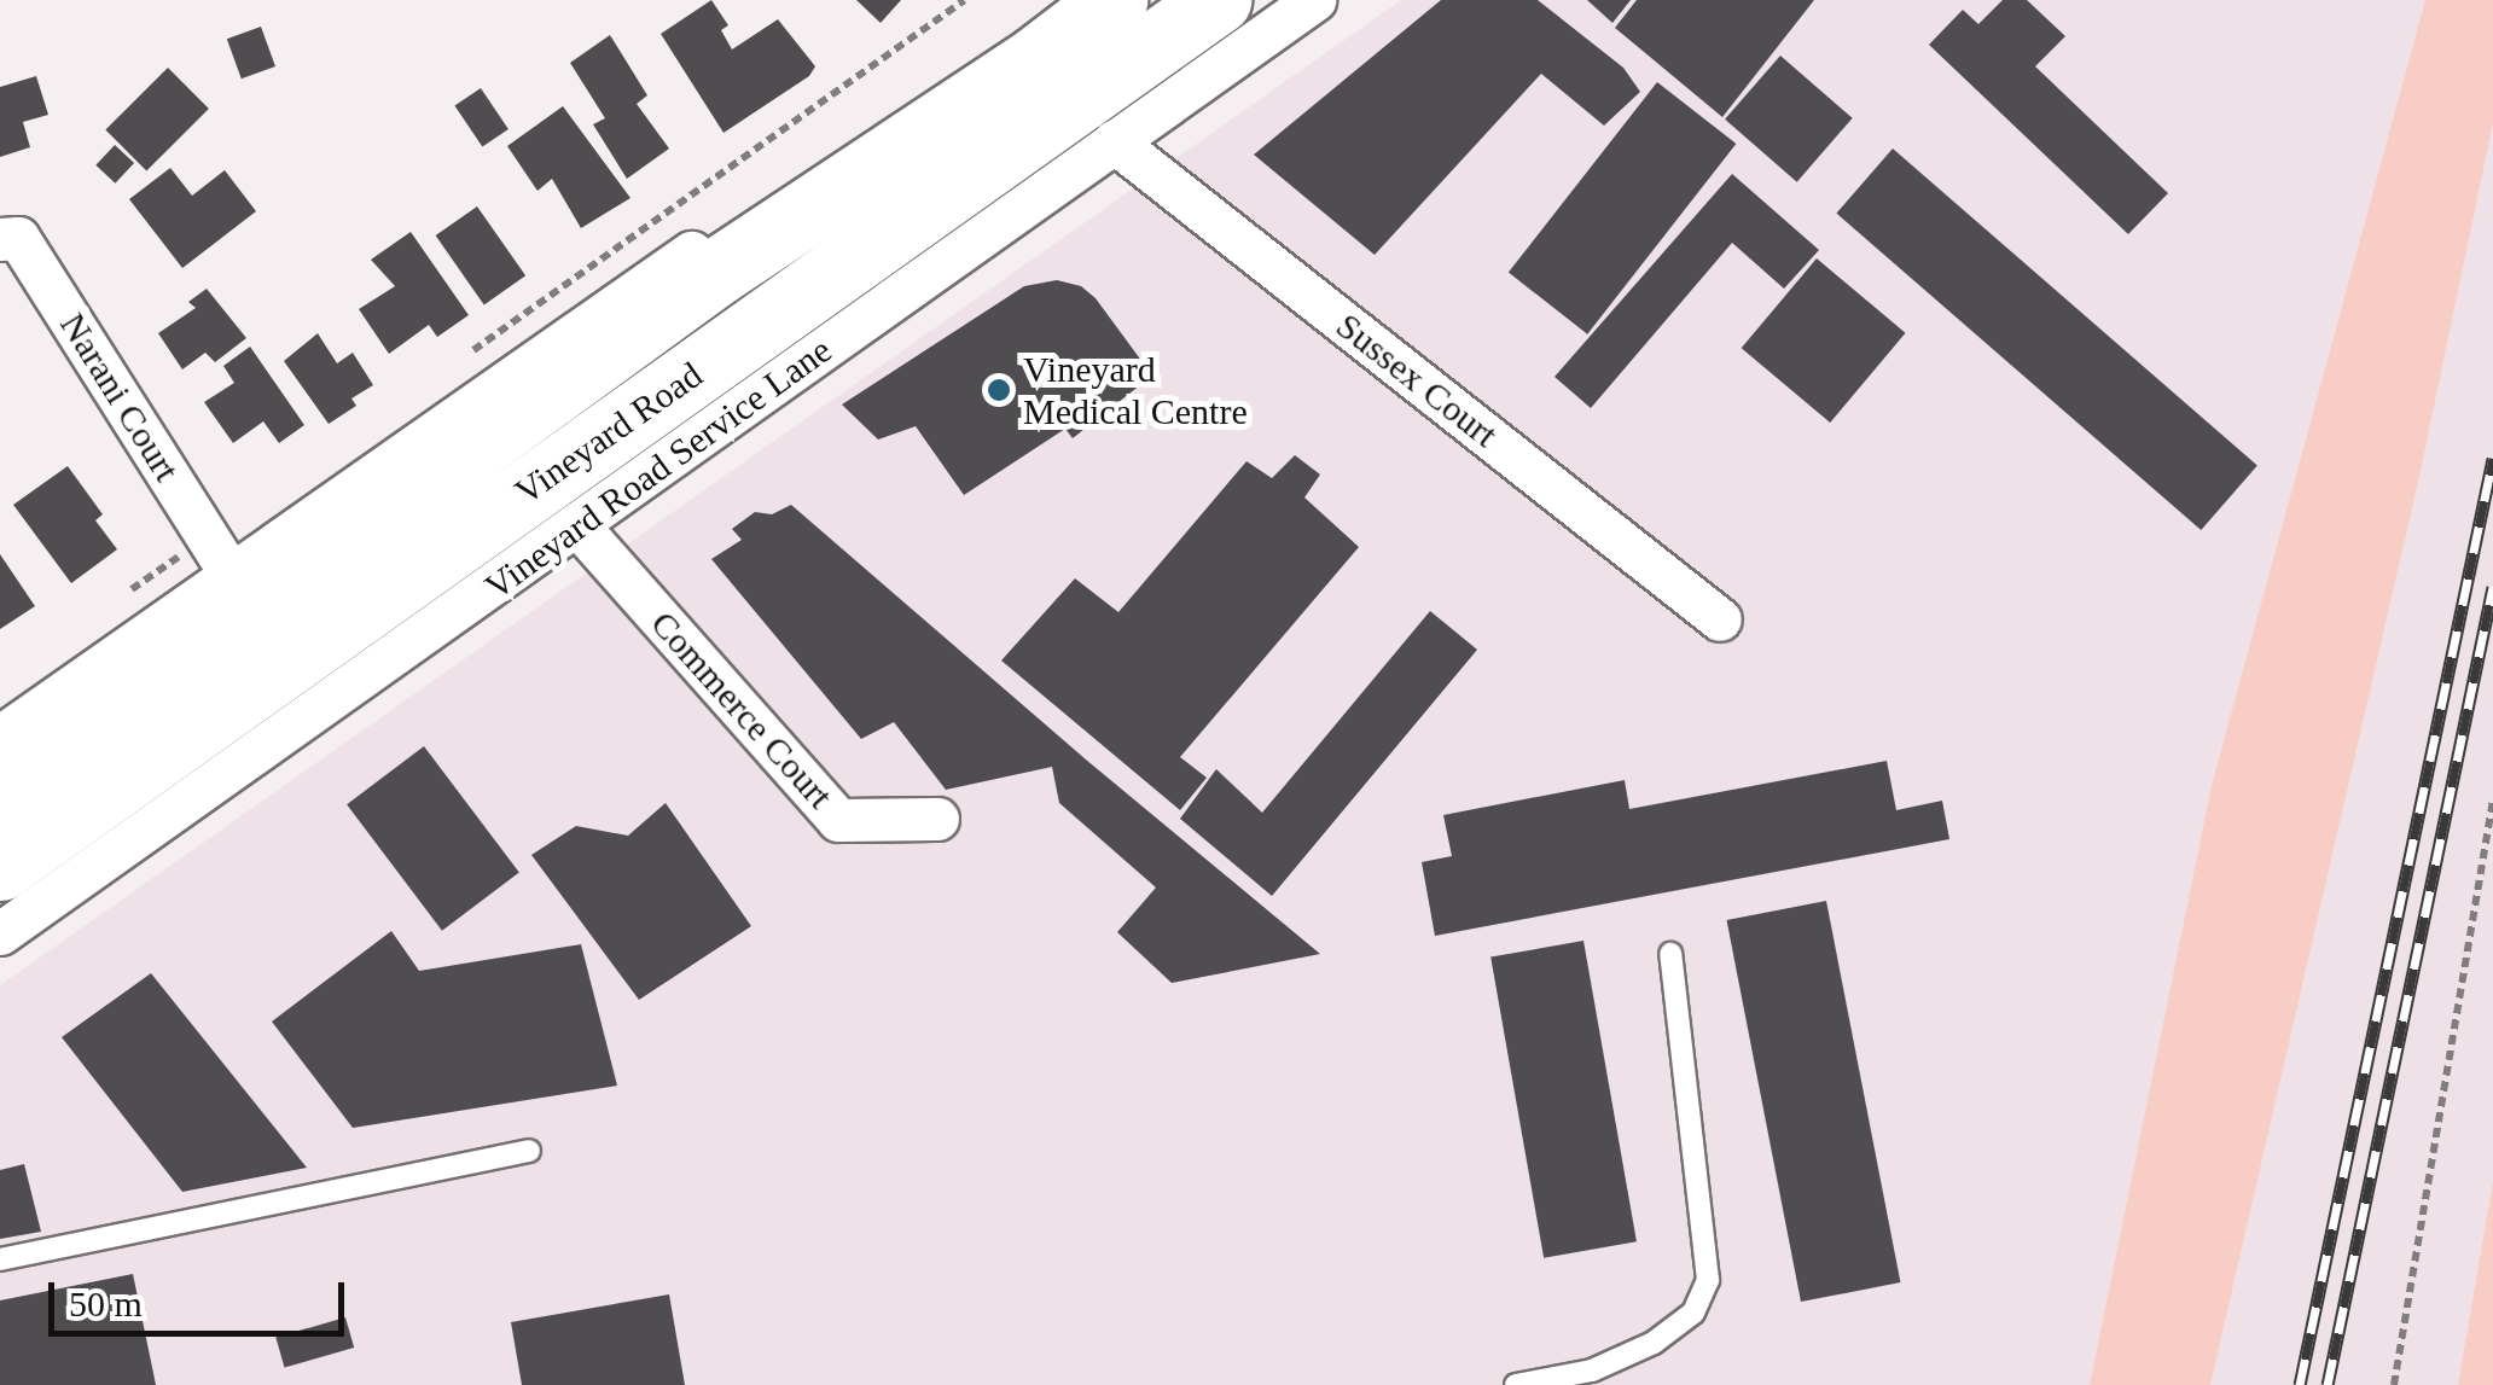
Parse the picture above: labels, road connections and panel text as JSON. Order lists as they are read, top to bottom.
{
  "streets": {
    "main road": ["Vineyard Road"],
    "street": [
      "Sussex Court",
      "Narani Court",
      "Vineyard Road Service Lane",
      "Commerce Court"
    ]
  },
  "crossings": [
    ["Sussex Court", "Vineyard Road Service Lane"],
    ["Vineyard Road Service Lane", "Commerce Court"]
  ],
  "places": ["Vineyard Medical Centre"],
  "scale_bar": "50 m"
}
